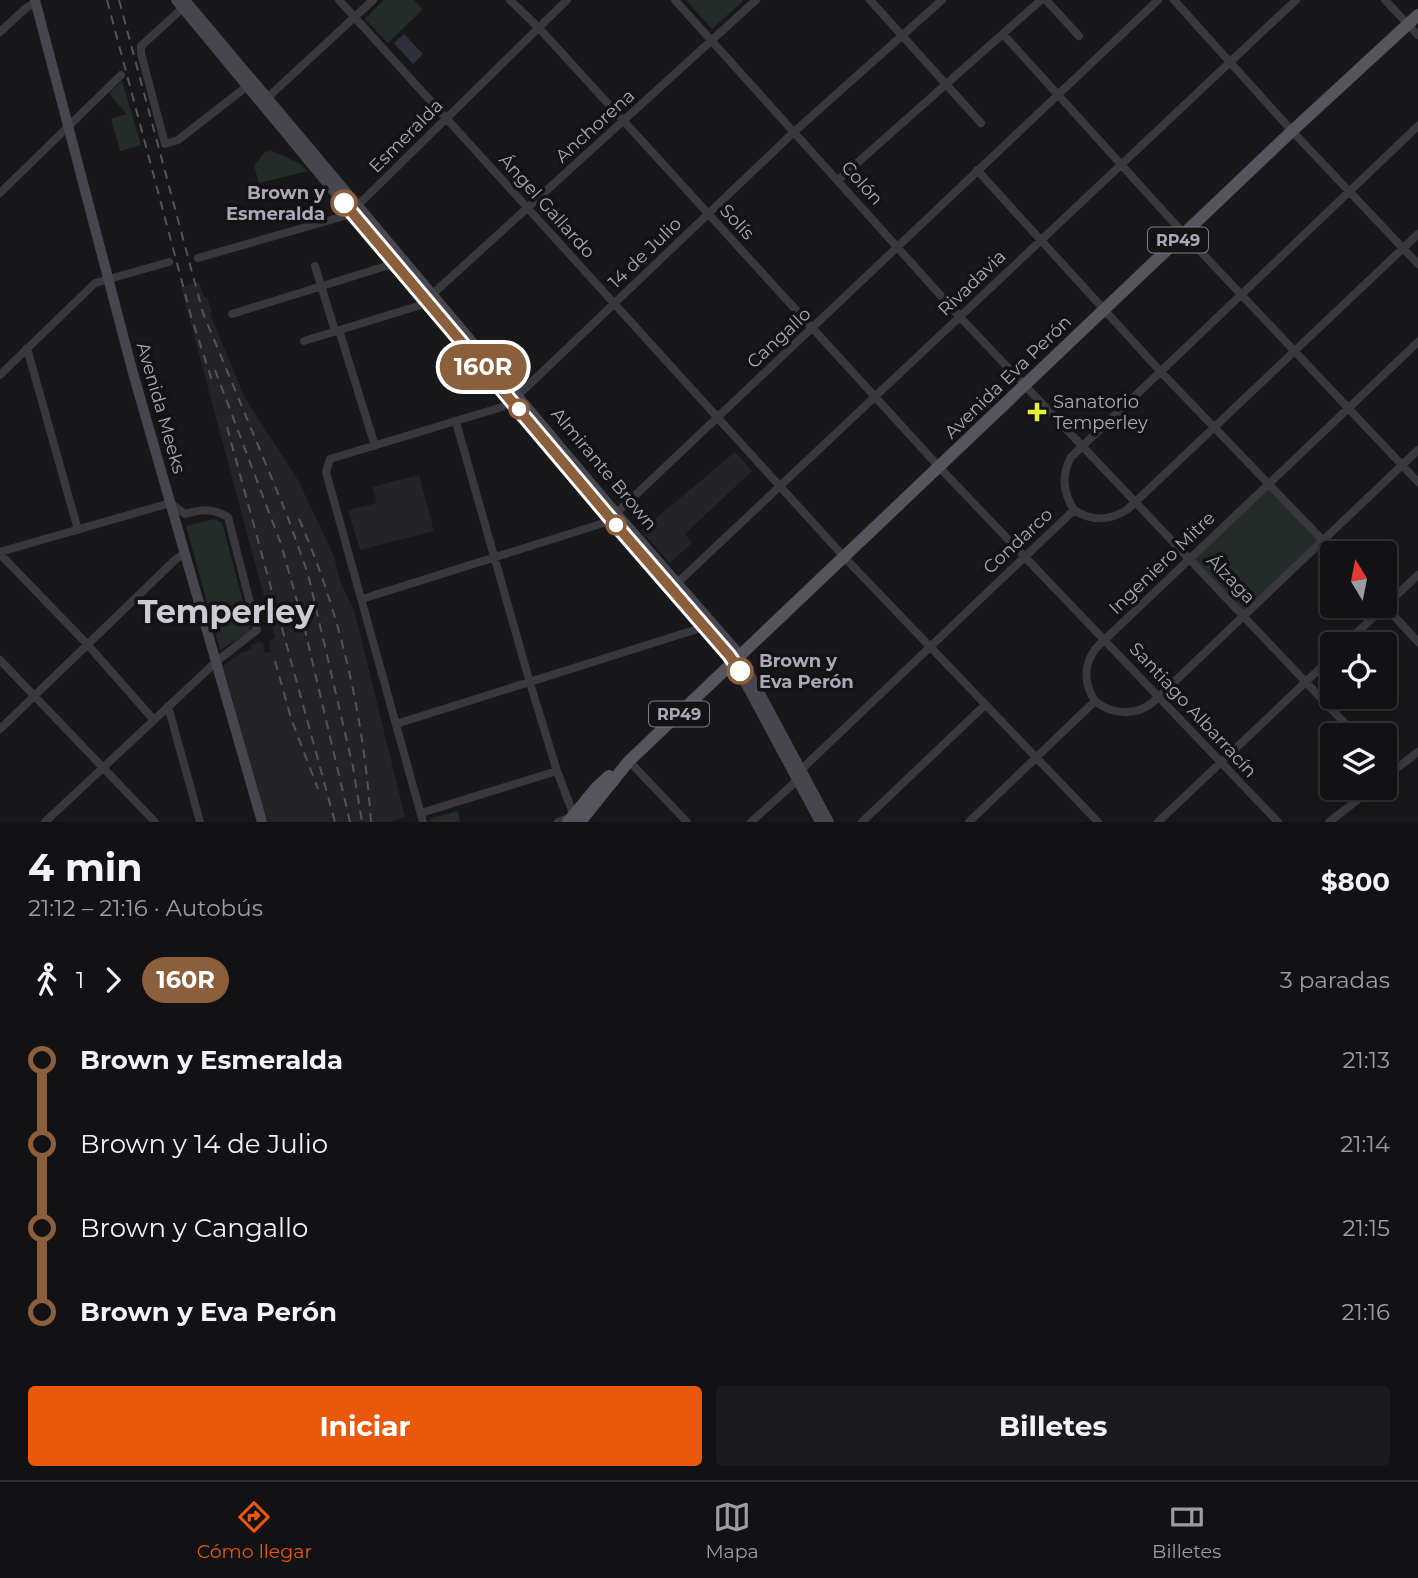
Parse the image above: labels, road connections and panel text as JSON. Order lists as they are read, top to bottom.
{
  "streets": {
    "main road": [
      "RP49",
      "Avenida Eva Perón",
      "Avenida Meeks",
      "Almirante Brown"
    ],
    "street": [
      "Anchorena",
      "Esmeralda",
      "Colón",
      "Ángel Gallardo",
      "Solís",
      "14 de Julio",
      "Rivadavia",
      "Cangallo",
      "Condarco",
      "Ingeniero Mitre",
      "Álzaga",
      "Santiago Albarracín"
    ]
  },
  "crossings": [
    ["Anchorena", "Colón"],
    ["Anchorena", "Ángel Gallardo"],
    ["Anchorena", "Solís"],
    ["Anchorena", "Almirante Brown"],
    ["Esmeralda", "Ángel Gallardo"],
    ["Esmeralda", "Solís"],
    ["Esmeralda", "Almirante Brown"],
    ["Colón", "14 de Julio"],
    ["Colón", "Rivadavia"],
    ["Colón", "Cangallo"],
    ["Colón", "Avenida Eva Perón"],
    ["Colón", "Álzaga"],
    ["Ángel Gallardo", "14 de Julio"],
    ["Ángel Gallardo", "Rivadavia"],
    ["Ángel Gallardo", "Cangallo"],
    ["Ángel Gallardo", "Avenida Eva Perón"],
    ["Ángel Gallardo", "Condarco"],
    ["Solís", "14 de Julio"],
    ["Solís", "Rivadavia"],
    ["Solís", "Cangallo"],
    ["Solís", "Avenida Eva Perón"],
    ["Solís", "Santiago Albarracín"],
    ["RP49", "Avenida Eva Perón"],
    ["14 de Julio", "Cangallo"],
    ["14 de Julio", "Almirante Brown"],
    ["Rivadavia", "Almirante Brown"],
    ["Cangallo", "Almirante Brown"],
    ["Avenida Eva Perón", "Almirante Brown"],
    ["Avenida Eva Perón", "Álzaga"],
    ["Avenida Eva Perón", "Santiago Albarracín"],
    ["Almirante Brown", "Condarco"],
    ["Condarco", "Álzaga"],
    ["Condarco", "Santiago Albarracín"],
    ["Ingeniero Mitre", "Álzaga"],
    ["Ingeniero Mitre", "Santiago Albarracín"]
  ],
  "districts": ["Temperley"],
  "places": {
    "other": ["Brown y Esmeralda", "Brown y Eva Perón"],
    "health": ["Sanatorio Temperley"]
  },
  "lines": ["bus line 160R"],
  "north": "top",
  "page": {
    "on_map": "160R",
    "heading": ["4 min", "21:12 – 21:16 · Autobús", "$800"],
    "legs": ["1", "160R", "3 paradas"],
    "list": [
      {
        "name": "Brown y Esmeralda",
        "value": "21:13"
      },
      {
        "name": "Brown y 14 de Julio",
        "value": "21:14"
      },
      {
        "name": "Brown y Cangallo",
        "value": "21:15"
      },
      {
        "name": "Brown y Eva Perón",
        "value": "21:16"
      }
    ],
    "buttons": ["Iniciar", "Billetes"],
    "tabs": ["Cómo llegar", "Mapa", "Billetes"]
  }
}
